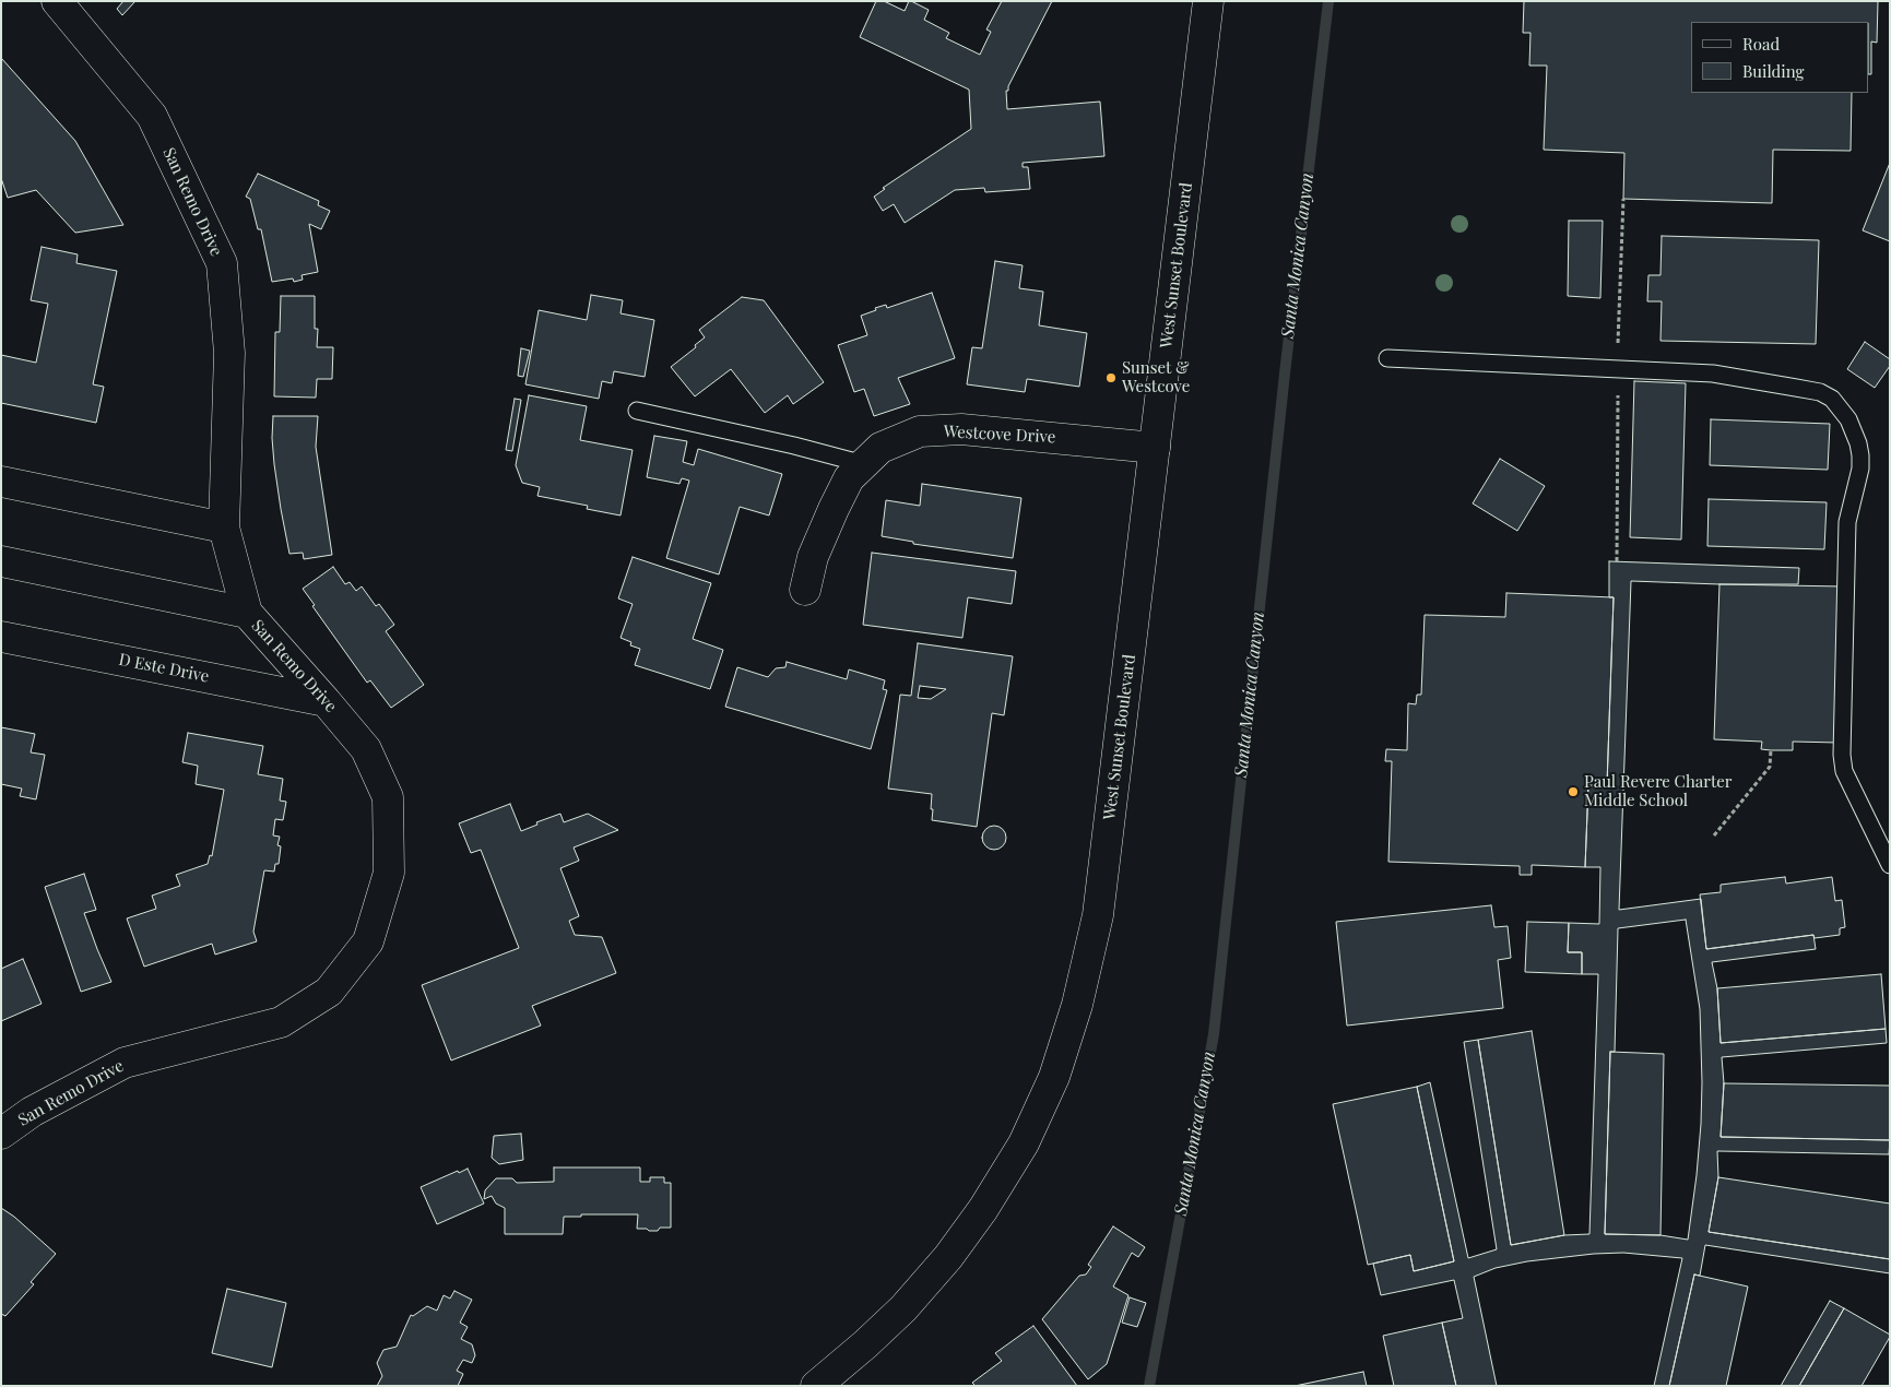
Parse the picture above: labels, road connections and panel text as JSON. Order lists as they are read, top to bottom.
{
  "streets": {
    "street": [
      "San Remo Drive",
      "West Sunset Boulevard",
      "Westcove Drive",
      "D Este Drive"
    ]
  },
  "crossings": [
    ["San Remo Drive", "D Este Drive"],
    ["West Sunset Boulevard", "Westcove Drive"]
  ],
  "water": ["Santa Monica Canyon"],
  "places": ["Sunset & Westcove", "Paul Revere Charter Middle School"],
  "legend": ["Road", "Building"]
}
